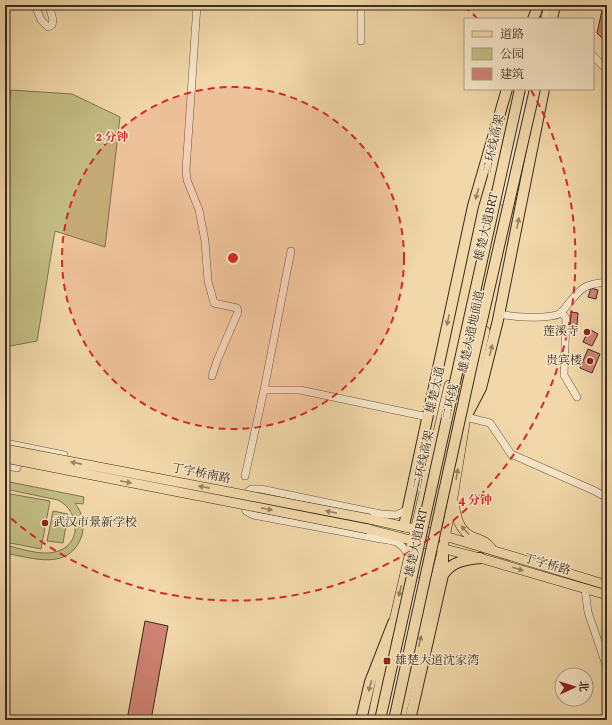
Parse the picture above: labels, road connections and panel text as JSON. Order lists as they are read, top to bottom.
{
  "streets": {
    "highway": ["二环线高架", "二环线"],
    "main road": [
      "雄楚大道地面道",
      "雄楚大道",
      "丁字桥南路",
      "丁字桥路"
    ],
    "street": ["雄楚大道BRT"]
  },
  "crossings": [
    ["雄楚大道BRT", "丁字桥南路"],
    ["雄楚大道地面道", "丁字桥南路"],
    ["雄楚大道地面道", "丁字桥路"],
    ["雄楚大道", "丁字桥南路"],
    ["丁字桥南路", "丁字桥路"]
  ],
  "one_way": ["雄楚大道地面道"],
  "places": {
    "other": ["莲溪寺", "贵宾楼", "武汉市景新学校"],
    "transit": ["雄楚大道沈家湾"]
  },
  "legend": ["道路", "公园", "建筑"],
  "north": "right",
  "rings": ["2 分钟", "4 分钟"]
}
